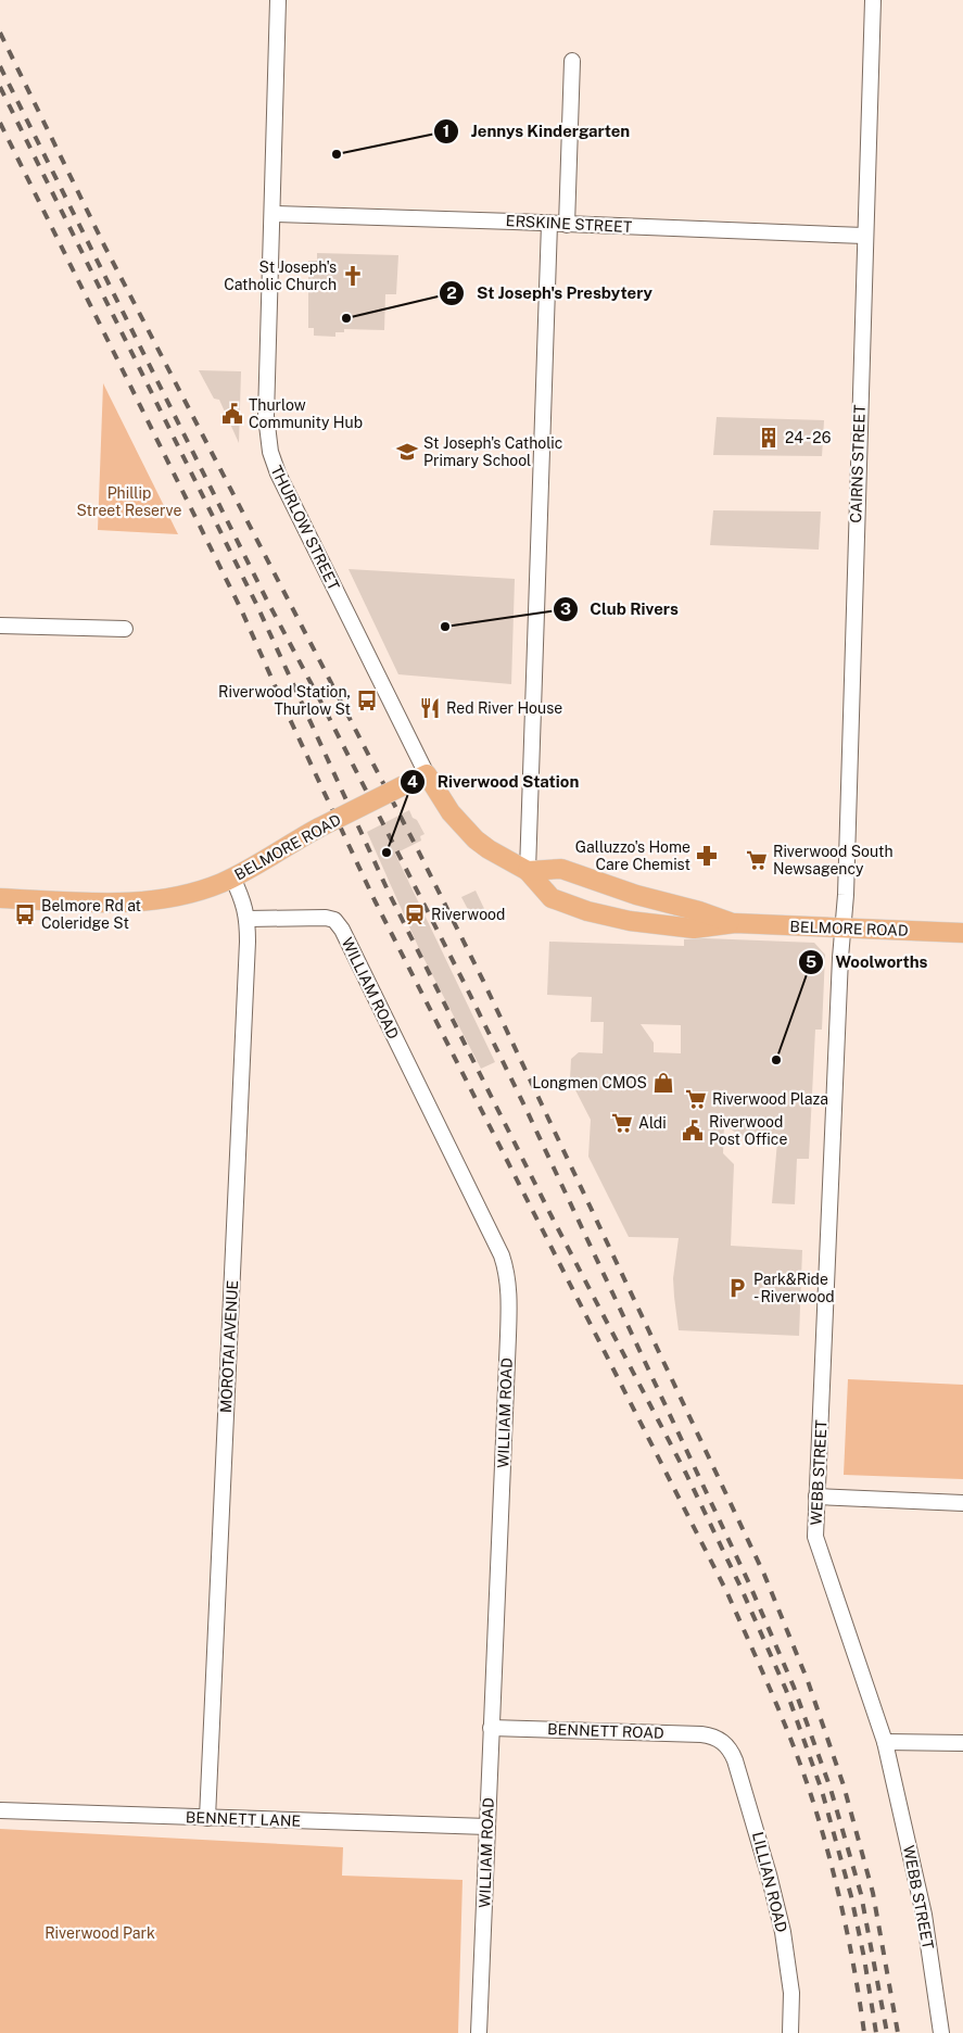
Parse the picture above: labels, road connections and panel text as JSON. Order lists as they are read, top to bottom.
{
  "streets": {
    "main road": ["BELMORE ROAD"],
    "street": [
      "ERSKINE STREET",
      "CAIRNS STREET",
      "THURLOW STREET",
      "WILLIAM ROAD",
      "MOROTAI AVENUE",
      "WEBB STREET",
      "BENNETT ROAD",
      "BENNETT LANE",
      "LILLIAN ROAD"
    ]
  },
  "crossings": [
    ["ERSKINE STREET", "CAIRNS STREET"],
    ["ERSKINE STREET", "THURLOW STREET"],
    ["CAIRNS STREET", "BELMORE ROAD"],
    ["CAIRNS STREET", "WEBB STREET"],
    ["THURLOW STREET", "BELMORE ROAD"],
    ["BELMORE ROAD", "MOROTAI AVENUE"],
    ["BELMORE ROAD", "WEBB STREET"],
    ["WILLIAM ROAD", "MOROTAI AVENUE"],
    ["WILLIAM ROAD", "BENNETT ROAD"],
    ["WILLIAM ROAD", "BENNETT LANE"],
    ["MOROTAI AVENUE", "BENNETT LANE"],
    ["BENNETT ROAD", "LILLIAN ROAD"]
  ],
  "parks": ["Phillip Street Reserve", "Riverwood Park"],
  "places": {
    "other": [
      "Jennys Kindergarten",
      "St Joseph's Presbytery",
      "Club Rivers",
      "Riverwood Station",
      "Woolworths"
    ],
    "church": ["St Joseph's Catholic Church"],
    "public building": ["Thurlow Community Hub", "Riverwood Post Office"],
    "building": ["24 - 26"],
    "school or university": ["St Joseph's Catholic Primary School"],
    "bus stop": ["Riverwood Station, Thurlow St", "Belmore Rd at Coleridge St"],
    "restaurant": ["Red River House"],
    "pharmacy": ["Galluzzo's Home Care Chemist"],
    "supermarket": ["Riverwood South Newsagency", "Riverwood Plaza", "Aldi"],
    "station": ["Riverwood"],
    "shop": ["Longmen CMOS"],
    "parking": ["Park&Ride - Riverwood"]
  }
}
